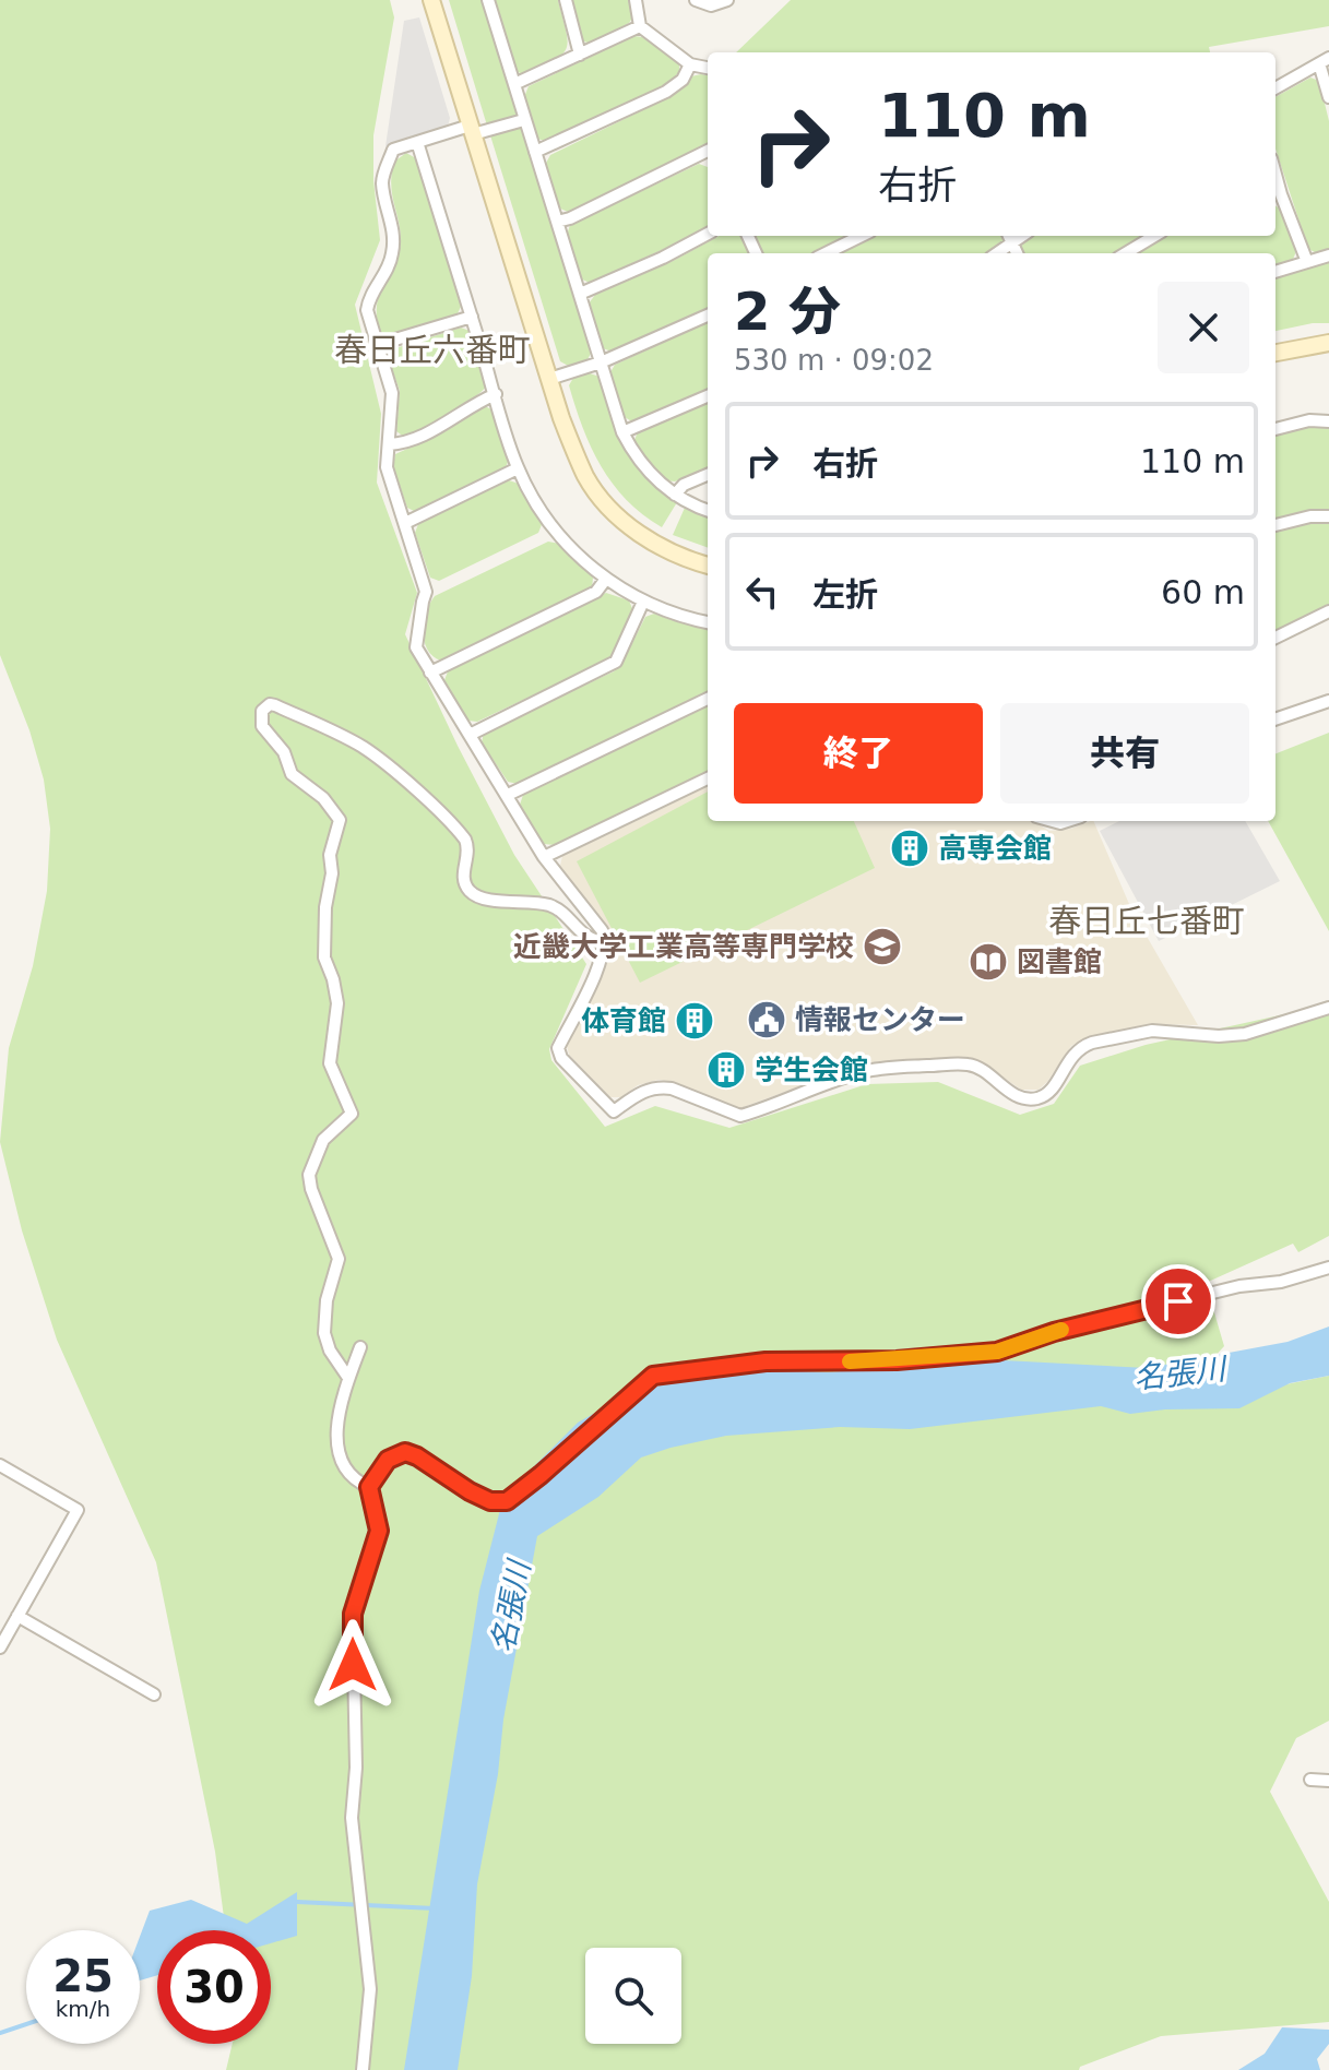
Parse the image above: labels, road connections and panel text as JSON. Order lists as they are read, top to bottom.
{
  "districts": ["春日丘六番町", "春日丘七番町"],
  "water": ["名張川"],
  "places": {
    "building": ["高専会館", "体育館", "学生会館"],
    "school or university": ["近畿大学工業高等専門学校"],
    "library": ["図書館"],
    "public building": ["情報センター"]
  },
  "page": {
    "turn": ["110 m", "右折"],
    "heading": ["2 分", "530 m · 09:02"],
    "list": [
      {
        "name": "右折",
        "value": "110 m"
      },
      {
        "name": "左折",
        "value": "60 m"
      }
    ],
    "buttons": ["終了", "共有"],
    "speed": "25 km/h",
    "limit": "30"
  }
}
